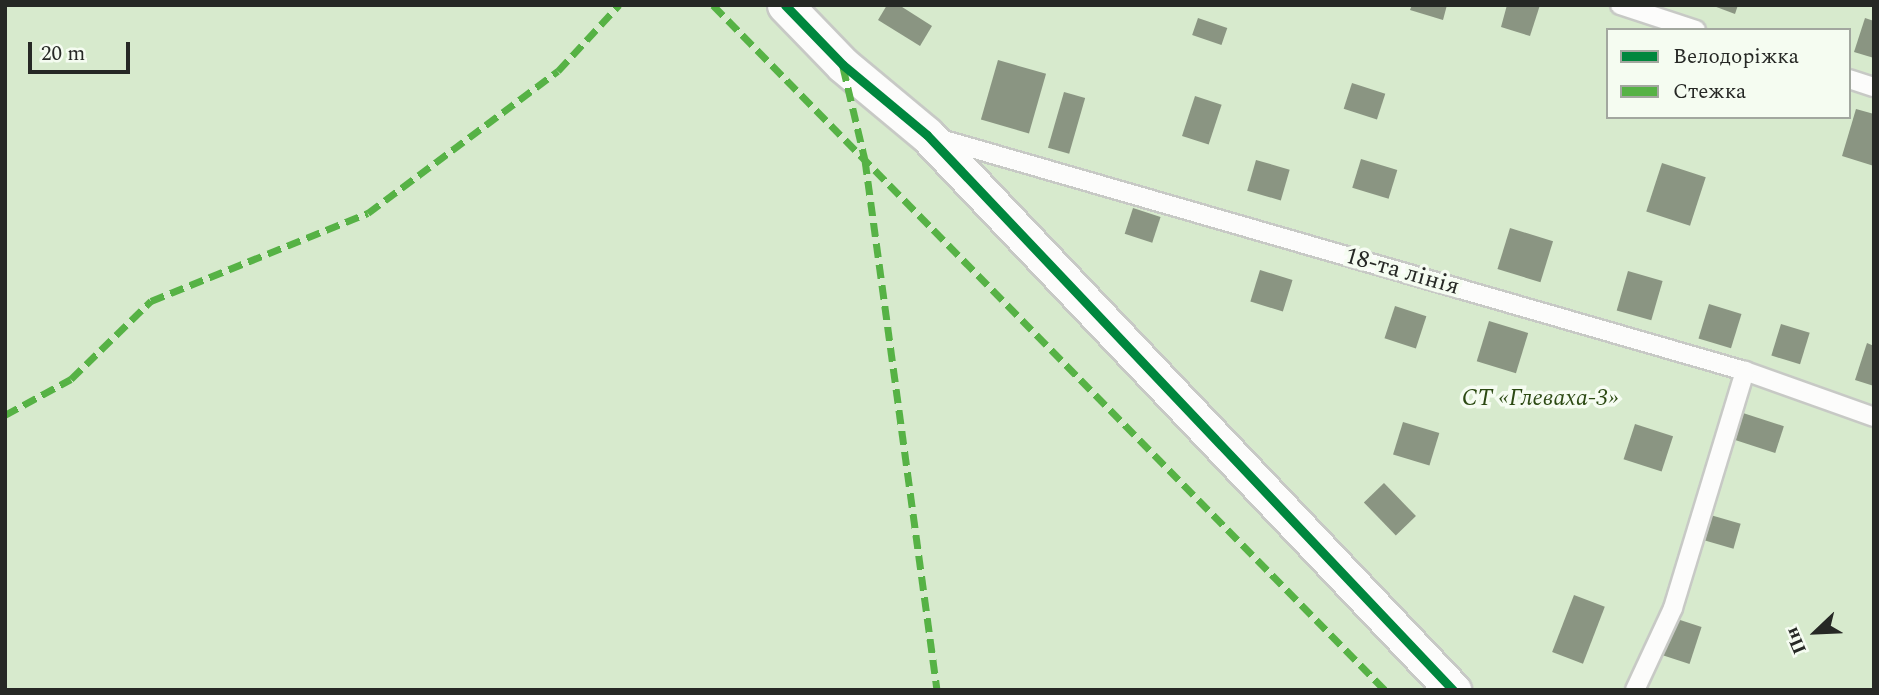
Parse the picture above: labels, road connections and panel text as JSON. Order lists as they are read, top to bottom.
{
  "streets": {
    "lane": ["18-та лінія"]
  },
  "parks": ["СТ «Глеваха-3»"],
  "legend": ["Велодоріжка", "Стежка"],
  "scale_bar": "20 m",
  "north": "bottom left"
}
